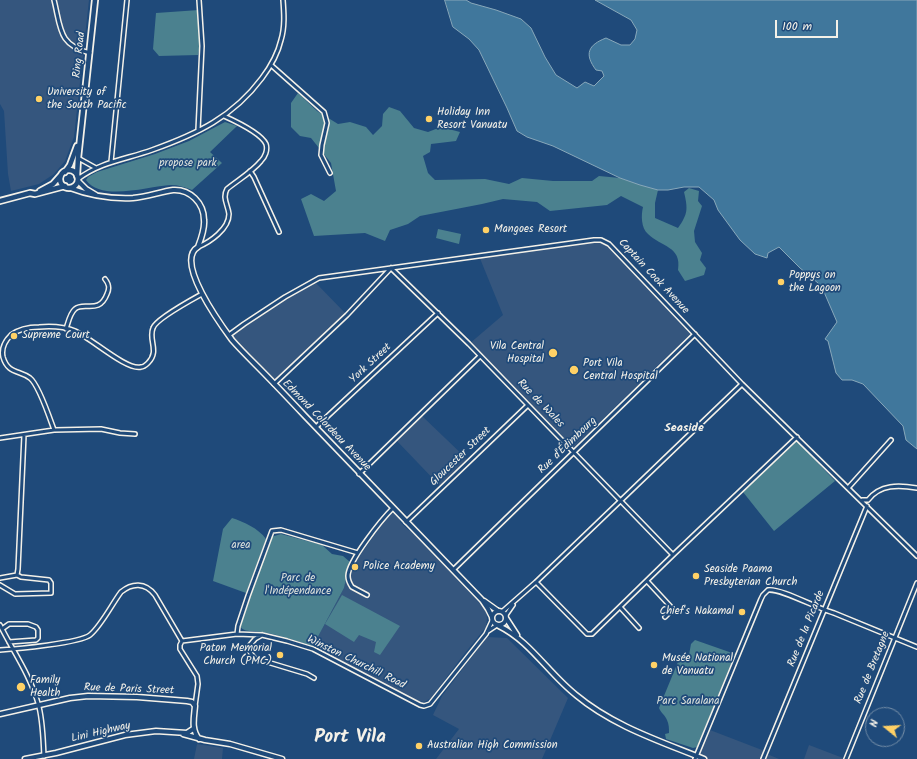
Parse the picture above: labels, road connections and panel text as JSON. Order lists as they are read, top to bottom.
{
  "streets": {
    "main road": ["Ring Road"],
    "street": [
      "Captain Cook Avenue",
      "York Street",
      "Rue de Wales",
      "Edmond Colordeau Avenue",
      "Rue d'Édimbourg",
      "Gloucester Street",
      "Rue de la Picarde",
      "Winston Churchill Road",
      "Rue de Bretagne",
      "Rue de Paris Street",
      "Lini Highway"
    ]
  },
  "crossings": [
    ["Captain Cook Avenue", "Rue de Wales"],
    ["Captain Cook Avenue", "Edmond Colordeau Avenue"],
    ["Captain Cook Avenue", "Rue d'Édimbourg"],
    ["Captain Cook Avenue", "Rue de la Picarde"],
    ["York Street", "Rue de Wales"],
    ["York Street", "Edmond Colordeau Avenue"],
    ["Rue de Wales", "Rue d'Édimbourg"],
    ["Rue de Wales", "Gloucester Street"],
    ["Edmond Colordeau Avenue", "Rue d'Édimbourg"],
    ["Edmond Colordeau Avenue", "Gloucester Street"]
  ],
  "districts": ["Seaside", "Port Vila"],
  "parks": [
    "propose park",
    "area",
    "Parc de l'Indépendance",
    "Parc Saralana"
  ],
  "places": [
    "University of the South Pacific",
    "Holiday Inn Resort Vanuatu",
    "Mangoes Resort",
    "Poppys on the Lagoon",
    "Supreme Court",
    "Vila Central Hospital",
    "Port Vila Central Hospital",
    "Police Academy",
    "Seaside Paama Presbyterian Church",
    "Chief's Nakamal",
    "Paton Memorial Church (PMC)",
    "Musée National de Vanuatu",
    "Family Health",
    "Australian High Commission"
  ],
  "scale_bar": "100 m",
  "north": "left"
}
